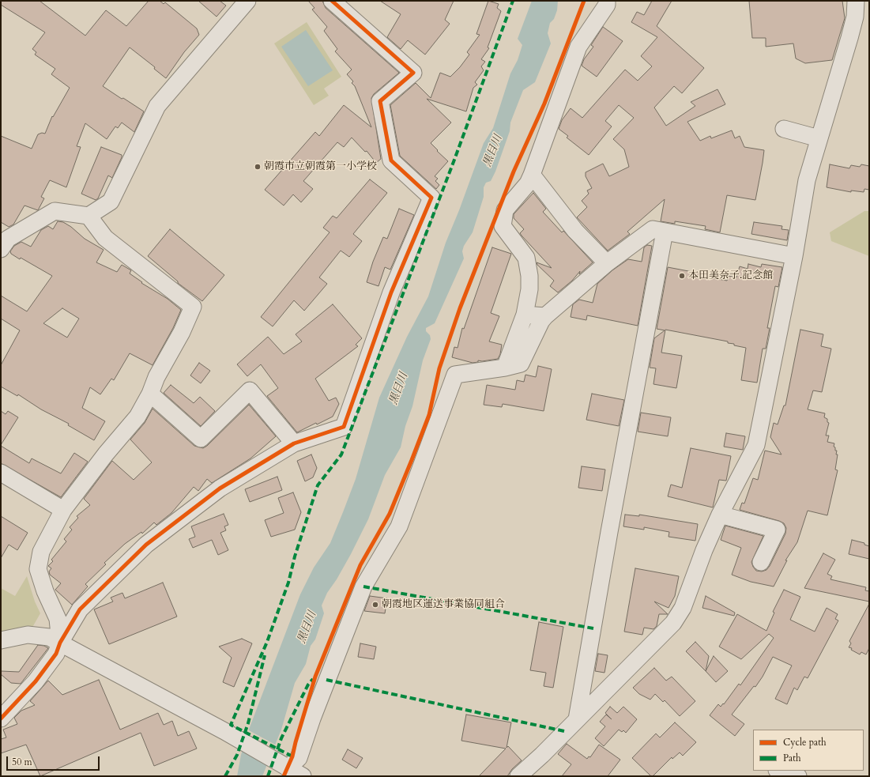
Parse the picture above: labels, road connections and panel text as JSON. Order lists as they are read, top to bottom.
{
  "water": ["黒目川"],
  "places": ["朝霞市立朝霞第一小学校", "本田美奈子.記念館", "朝霞地区運送事業協同組合"],
  "legend": ["Cycle path", "Path"],
  "scale_bar": "50 m"
}
